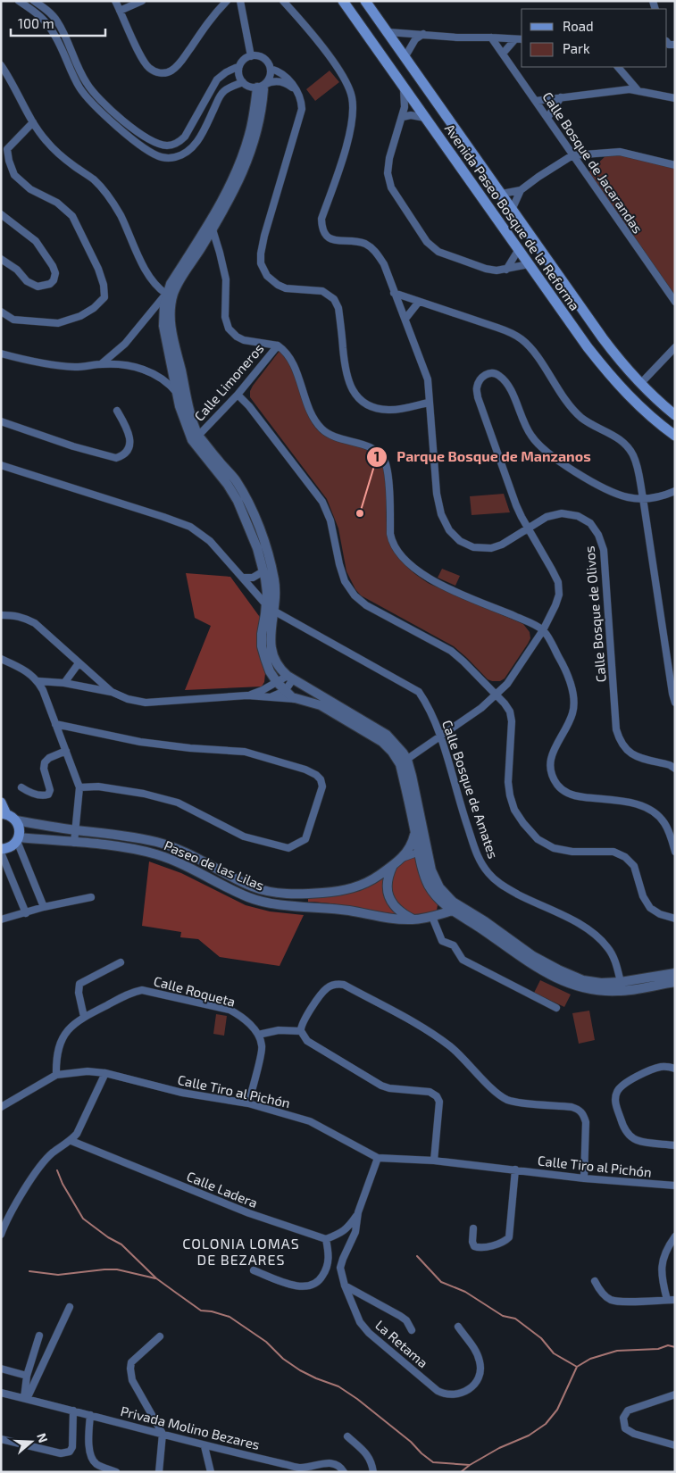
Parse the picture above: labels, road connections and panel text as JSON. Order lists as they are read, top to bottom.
{
  "streets": {
    "main road": ["Avenida Paseo Bosque de la Reforma"],
    "street": [
      "Calle Bosque de Jacarandas",
      "Calle Limoneros",
      "Calle Bosque de Olivos",
      "Calle Bosque de Amates",
      "Paseo de las Lilas",
      "Calle Roqueta",
      "Calle Tiro al Pichón",
      "Calle Ladera",
      "La Retama",
      "Privada Molino Bezares"
    ]
  },
  "crossings": [
    ["Calle Roqueta", "Calle Tiro al Pichón"],
    ["Calle Tiro al Pichón", "La Retama"]
  ],
  "districts": ["COLONIA LOMAS DE BEZARES"],
  "places": ["Parque Bosque de Manzanos"],
  "legend": ["Road", "Park"],
  "scale_bar": "100 m",
  "north": "right"
}
